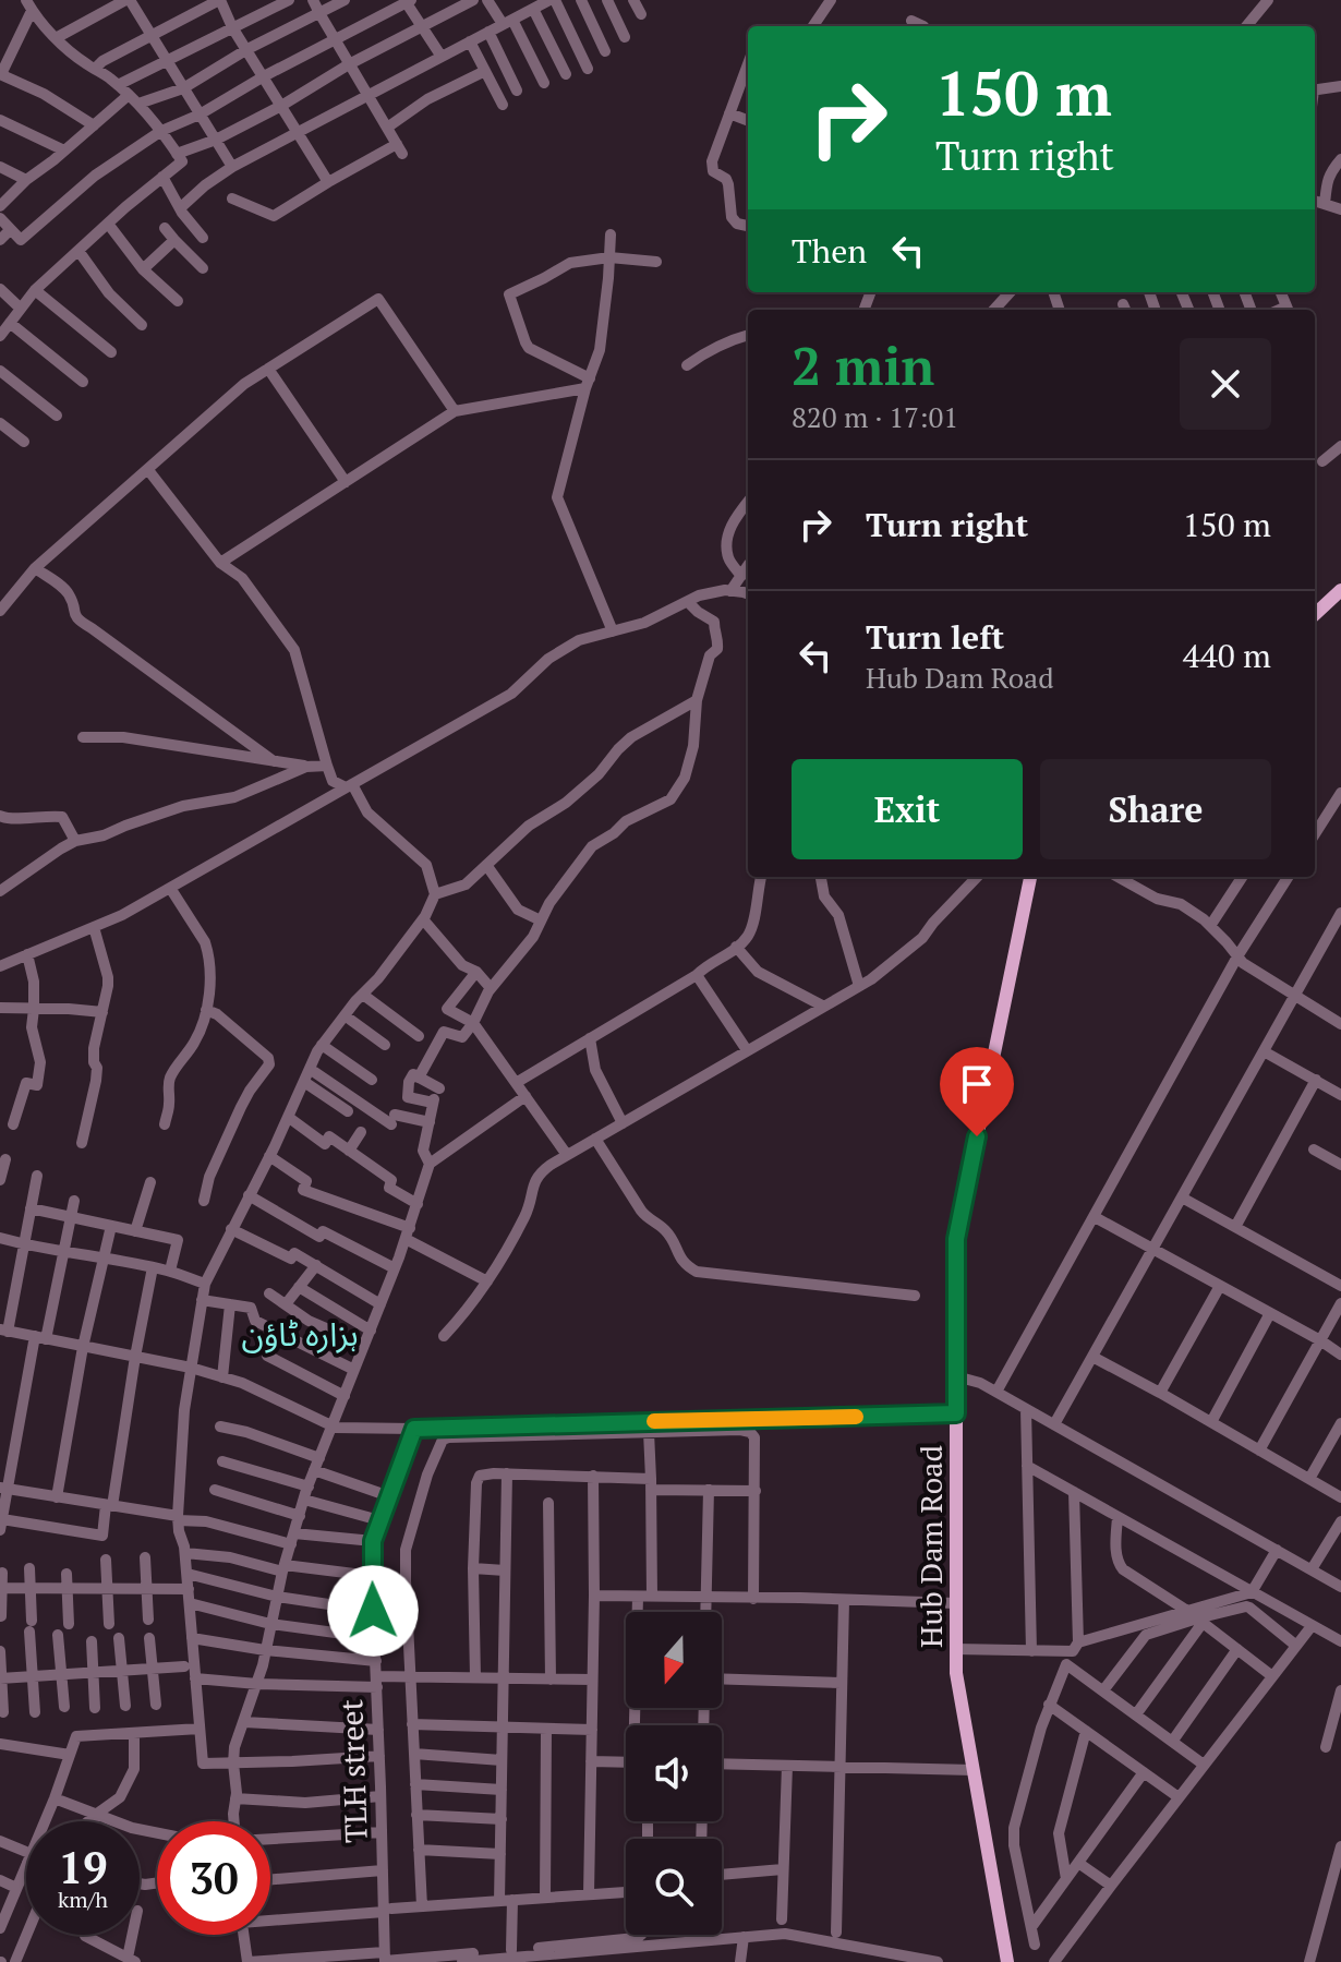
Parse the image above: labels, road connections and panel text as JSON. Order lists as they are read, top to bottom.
{
  "streets": {
    "main road": ["Hub Dam Road"],
    "street": ["TLH street"]
  },
  "districts": ["ہزارہ ٹاؤن"],
  "north": "bottom",
  "page": {
    "turn": ["150 m", "Turn right"],
    "then": "Then",
    "heading": ["2 min", "820 m · 17:01"],
    "list": [
      {
        "name": "Turn right",
        "value": "150 m"
      },
      {
        "name": "Turn left",
        "note": "Hub Dam Road",
        "value": "440 m"
      }
    ],
    "buttons": ["Exit", "Share"],
    "speed": "19 km/h",
    "limit": "30"
  }
}
